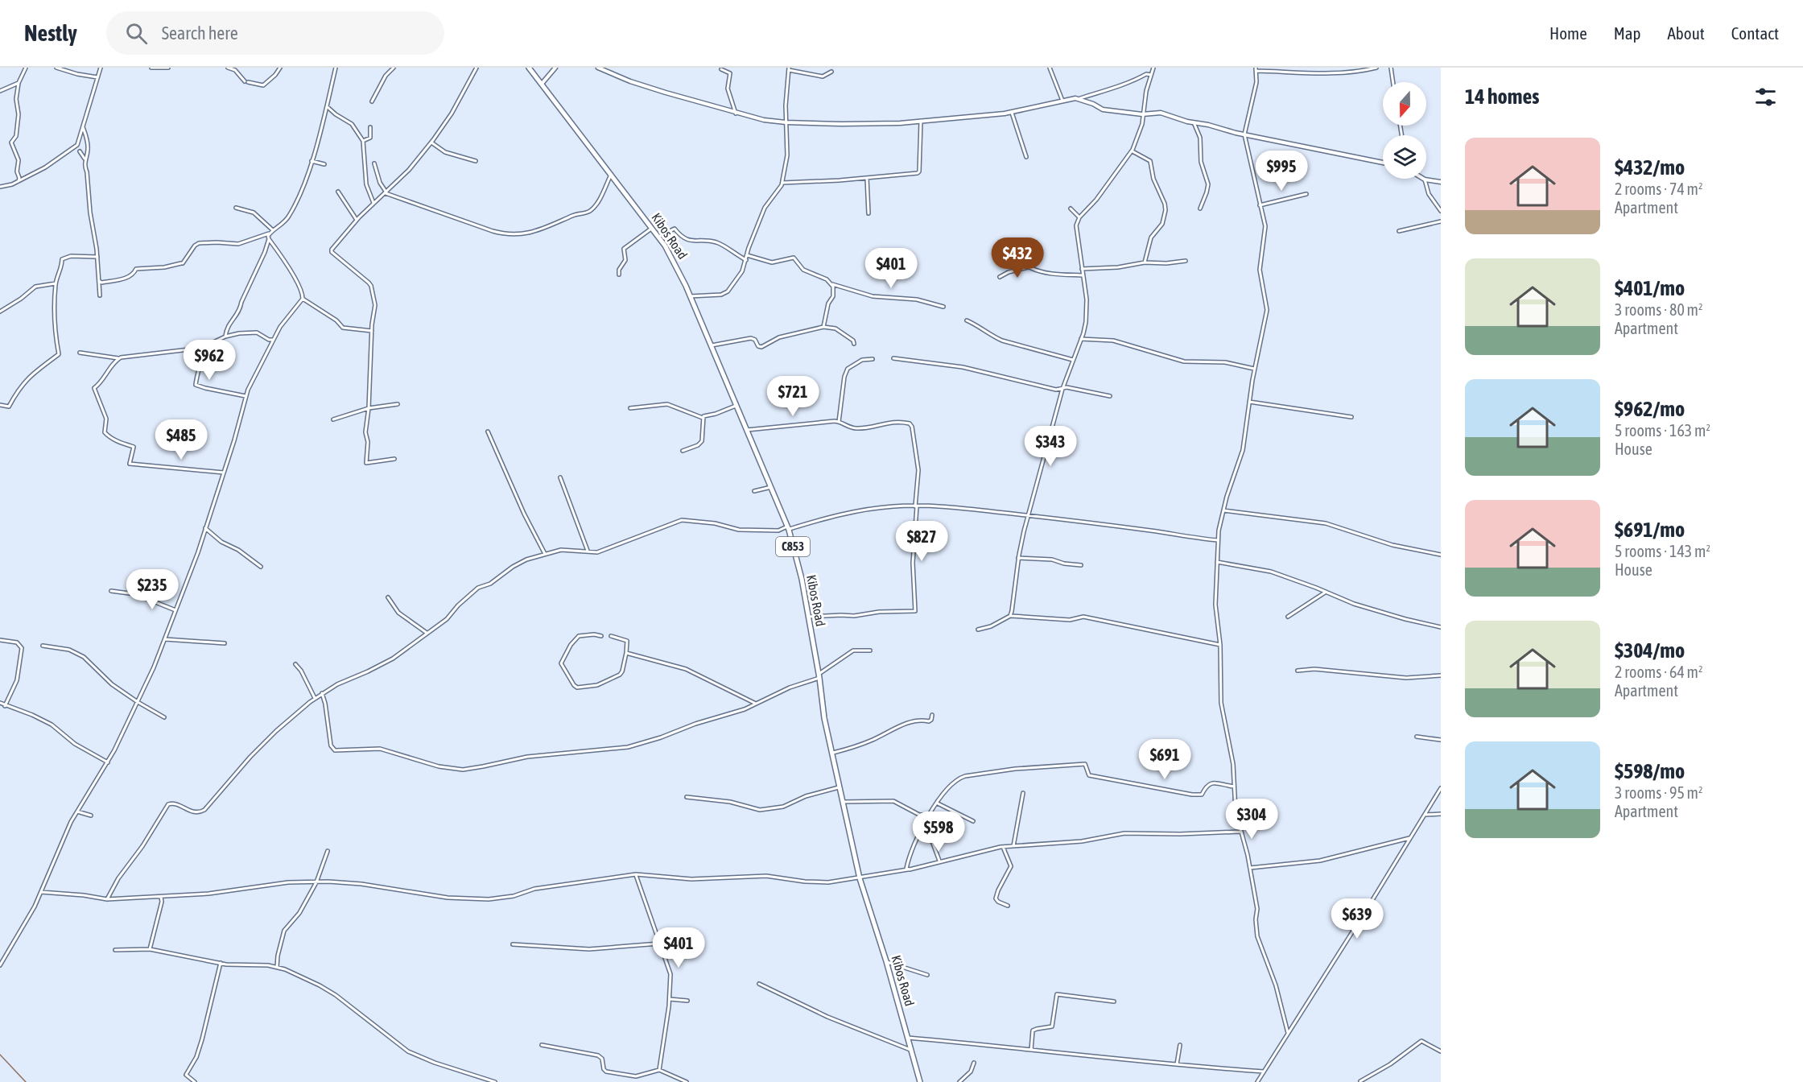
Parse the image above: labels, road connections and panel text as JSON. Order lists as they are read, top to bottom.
{
  "streets": {
    "main road": ["Kibos Road", "C853"]
  },
  "north": "bottom",
  "page": {
    "header": "Nestly",
    "search": "Search here",
    "nav": [
      "Home",
      "Map",
      "About",
      "Contact"
    ],
    "heading": "14 homes",
    "list": [
      {
        "name": "$432/mo",
        "note": "2 rooms · 74 m² · Apartment"
      },
      {
        "name": "$401/mo",
        "note": "3 rooms · 80 m² · Apartment"
      },
      {
        "name": "$962/mo",
        "note": "5 rooms · 163 m² · House"
      },
      {
        "name": "$691/mo",
        "note": "5 rooms · 143 m² · House"
      },
      {
        "name": "$304/mo",
        "note": "2 rooms · 64 m² · Apartment"
      },
      {
        "name": "$598/mo",
        "note": "3 rooms · 95 m² · Apartment"
      }
    ],
    "price": [
      "$995",
      "$432",
      "$401",
      "$962",
      "$721",
      "$485",
      "$343",
      "$827",
      "$235",
      "$691",
      "$304",
      "$598",
      "$639",
      "$401"
    ]
  }
}
